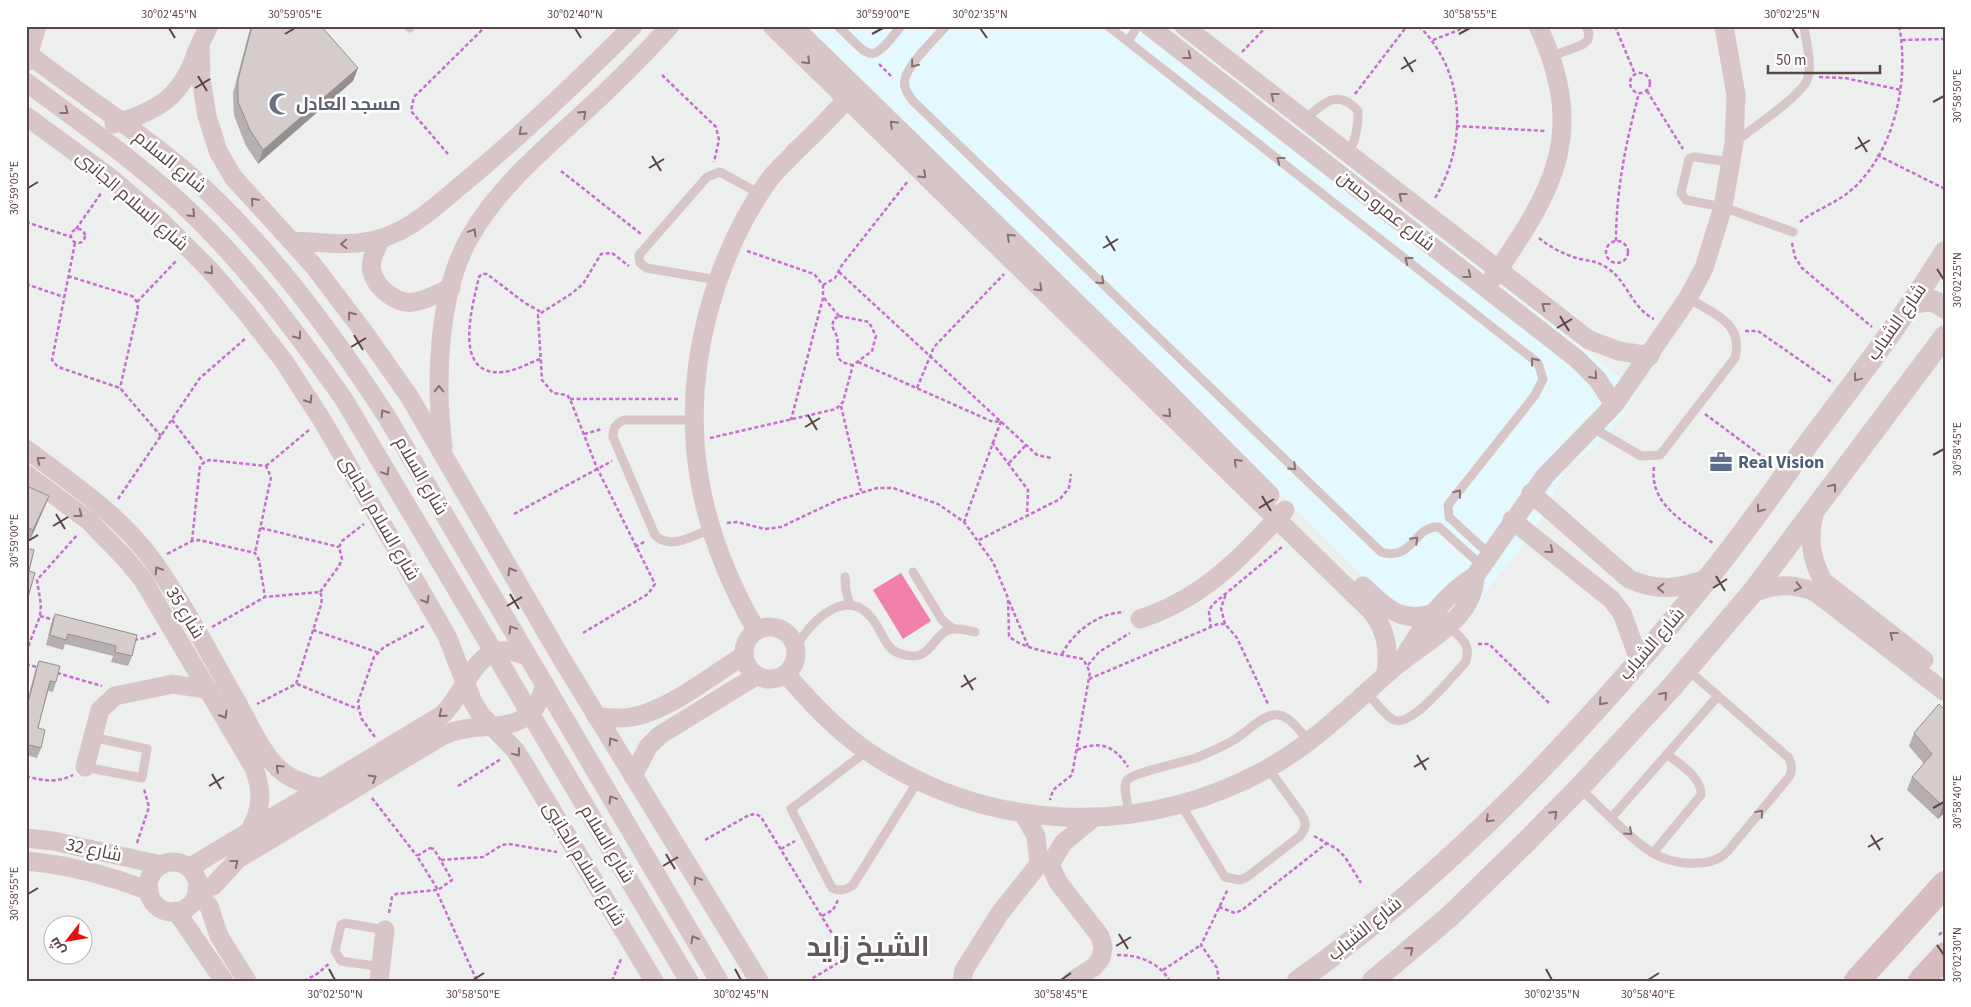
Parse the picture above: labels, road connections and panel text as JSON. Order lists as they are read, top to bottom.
{
  "streets": {
    "street": [
      "شارع السلام",
      "شارع السلام الجانبى",
      "شارع عمرو حسن",
      "شارع الشباب",
      "شارع 35",
      "شارع 32"
    ]
  },
  "districts": ["الشيخ زايد"],
  "places": {
    "mosque": ["مسجد العادل"],
    "office": ["Real Vision"]
  },
  "scale_bar": "50 m",
  "north": "bottom left",
  "coordinates": [
    "30°02'45\"N",
    "30°59'05\"E",
    "30°02'40\"N",
    "30°59'00\"E",
    "30°02'35\"N",
    "30°58'55\"E",
    "30°02'25\"N",
    "30°58'50\"E",
    "30°58'45\"E",
    "30°58'40\"E",
    "30°02'30\"N",
    "30°02'50\"N"
  ]
}
